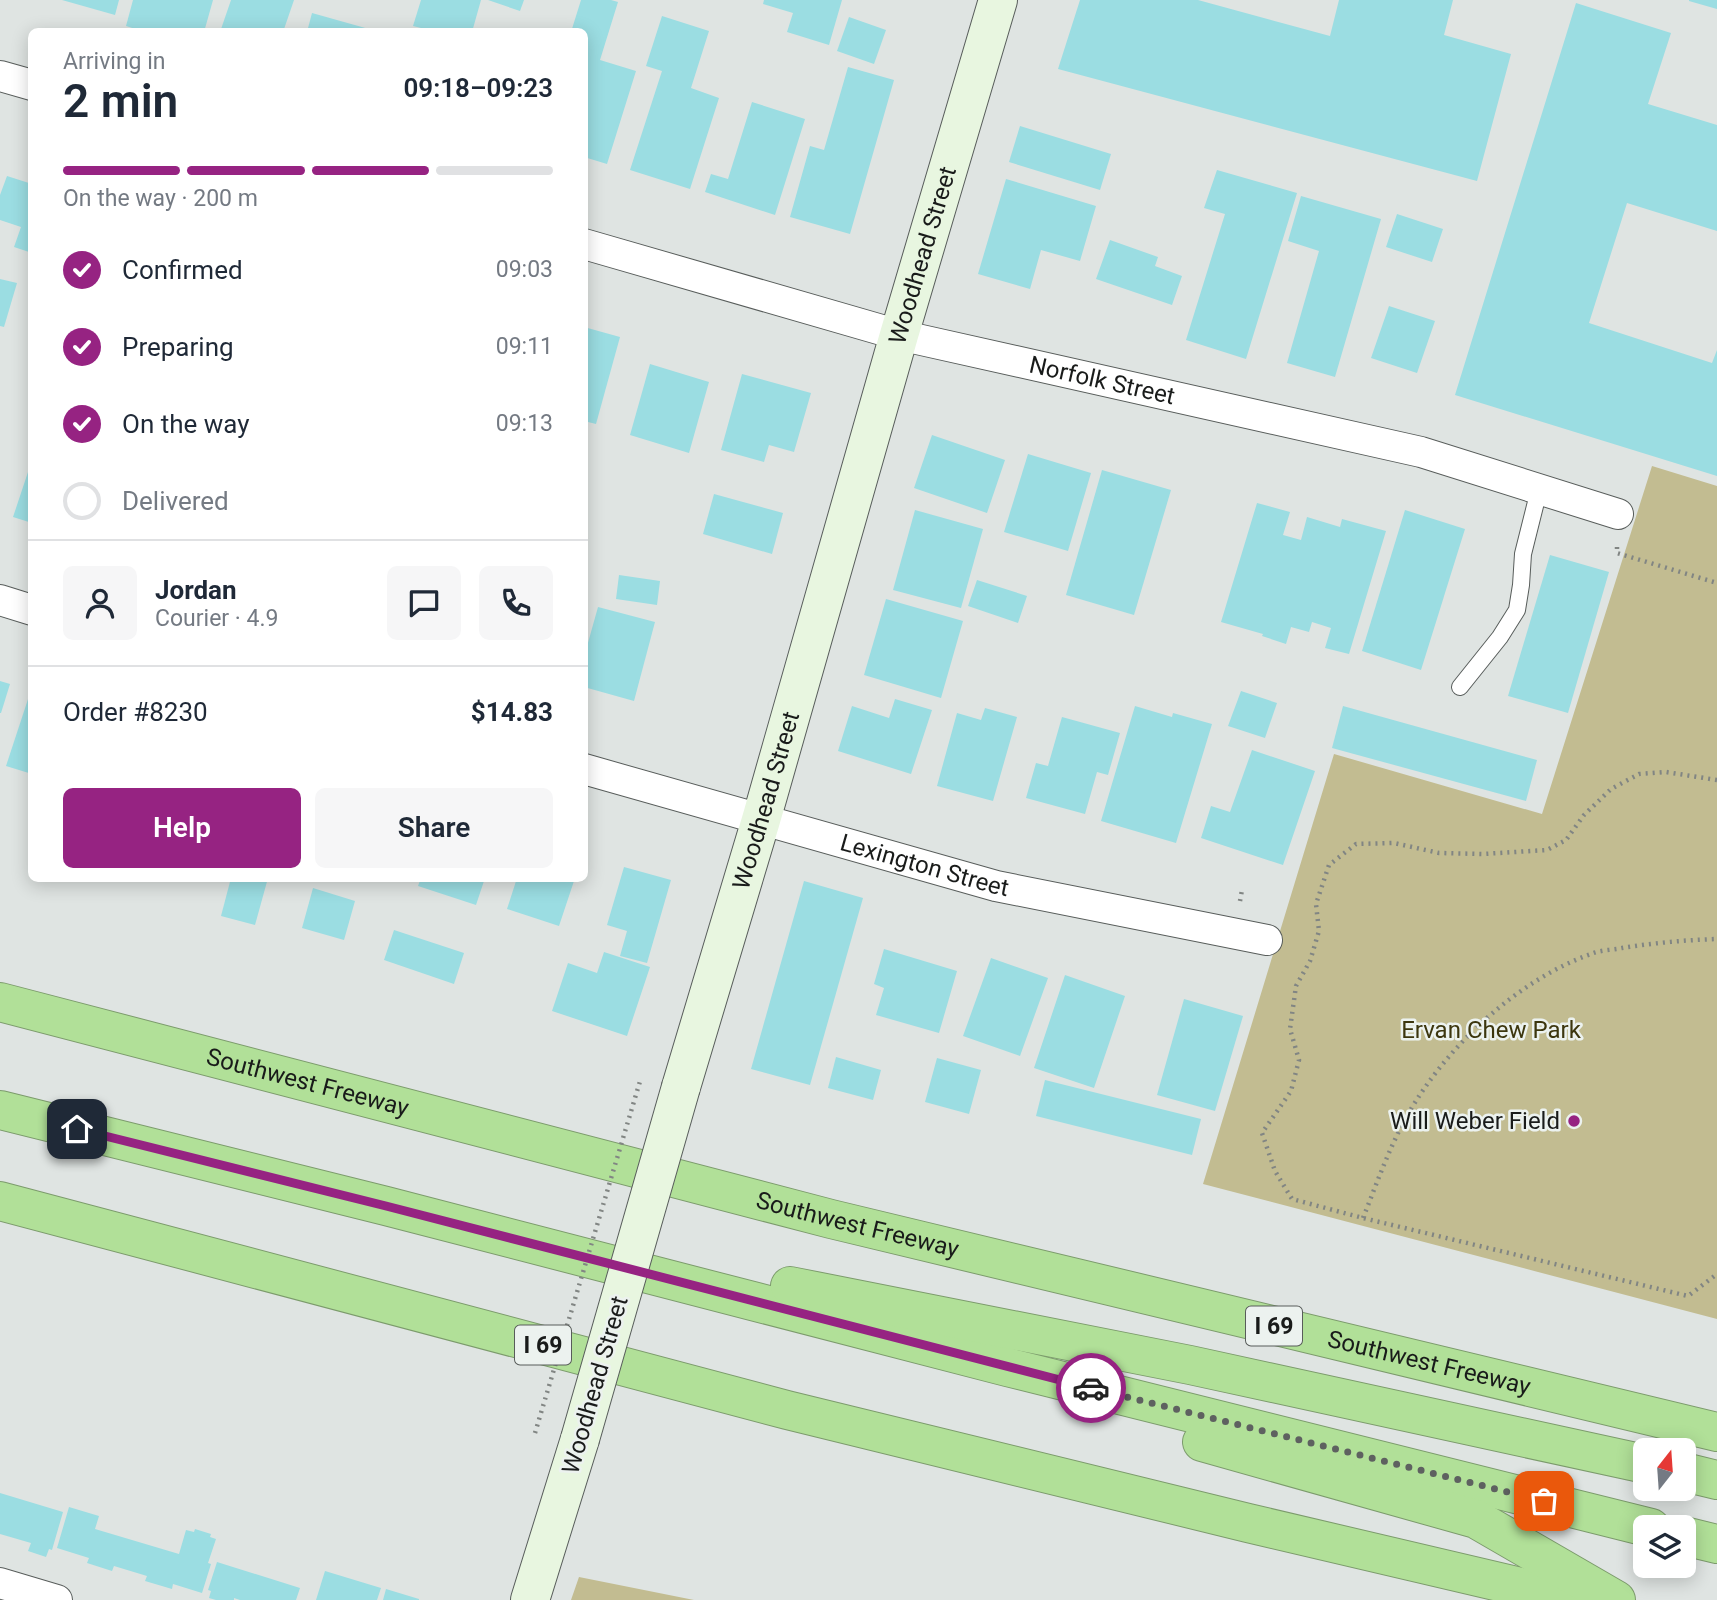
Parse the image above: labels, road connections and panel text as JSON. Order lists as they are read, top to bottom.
{
  "streets": {
    "highway": ["Southwest Freeway", "I 69"],
    "street": ["Woodhead Street", "Norfolk Street", "Lexington Street"]
  },
  "crossings": [
    ["Woodhead Street", "Norfolk Street"],
    ["Woodhead Street", "Lexington Street"]
  ],
  "parks": ["Ervan Chew Park"],
  "places": ["Will Weber Field"],
  "north": "top",
  "page": {
    "heading": ["2 min", "Arriving in", "09:18–09:23"],
    "panel": [
      "Jordan",
      "Courier · 4.9",
      "Order #8230",
      "$14.83"
    ],
    "bar": "On the way · 200 m",
    "list": [
      ["Confirmed", "09:03"],
      ["Preparing", "09:11"],
      ["On the way", "09:13"],
      "Delivered"
    ],
    "buttons": ["Help", "Share"]
  }
}
